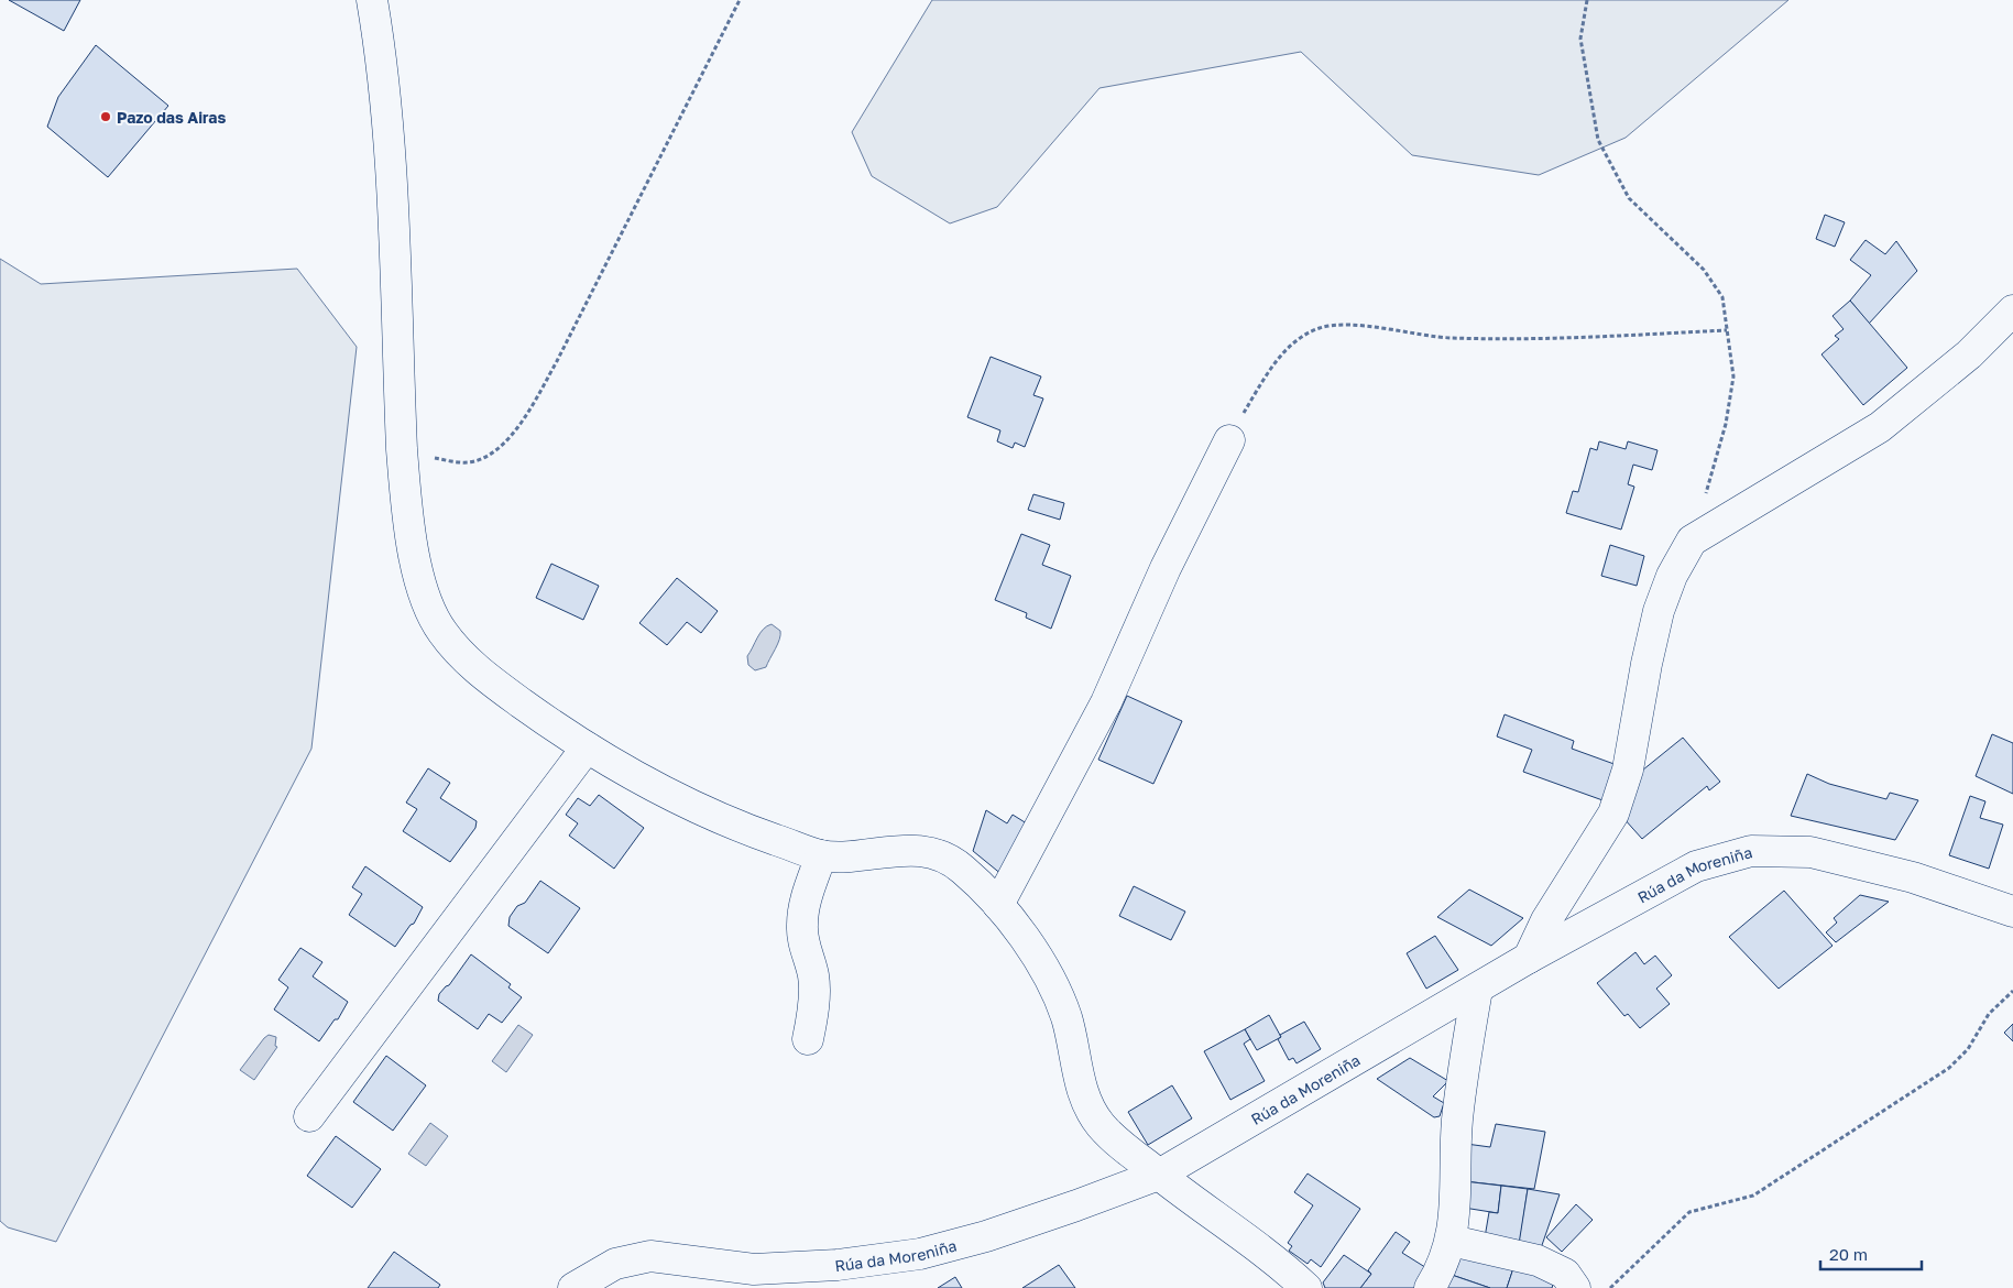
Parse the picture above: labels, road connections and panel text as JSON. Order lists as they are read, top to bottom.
{
  "streets": {
    "street": ["Rúa da Moreniña"]
  },
  "places": ["Pazo das Airas"],
  "scale_bar": "20 m"
}
